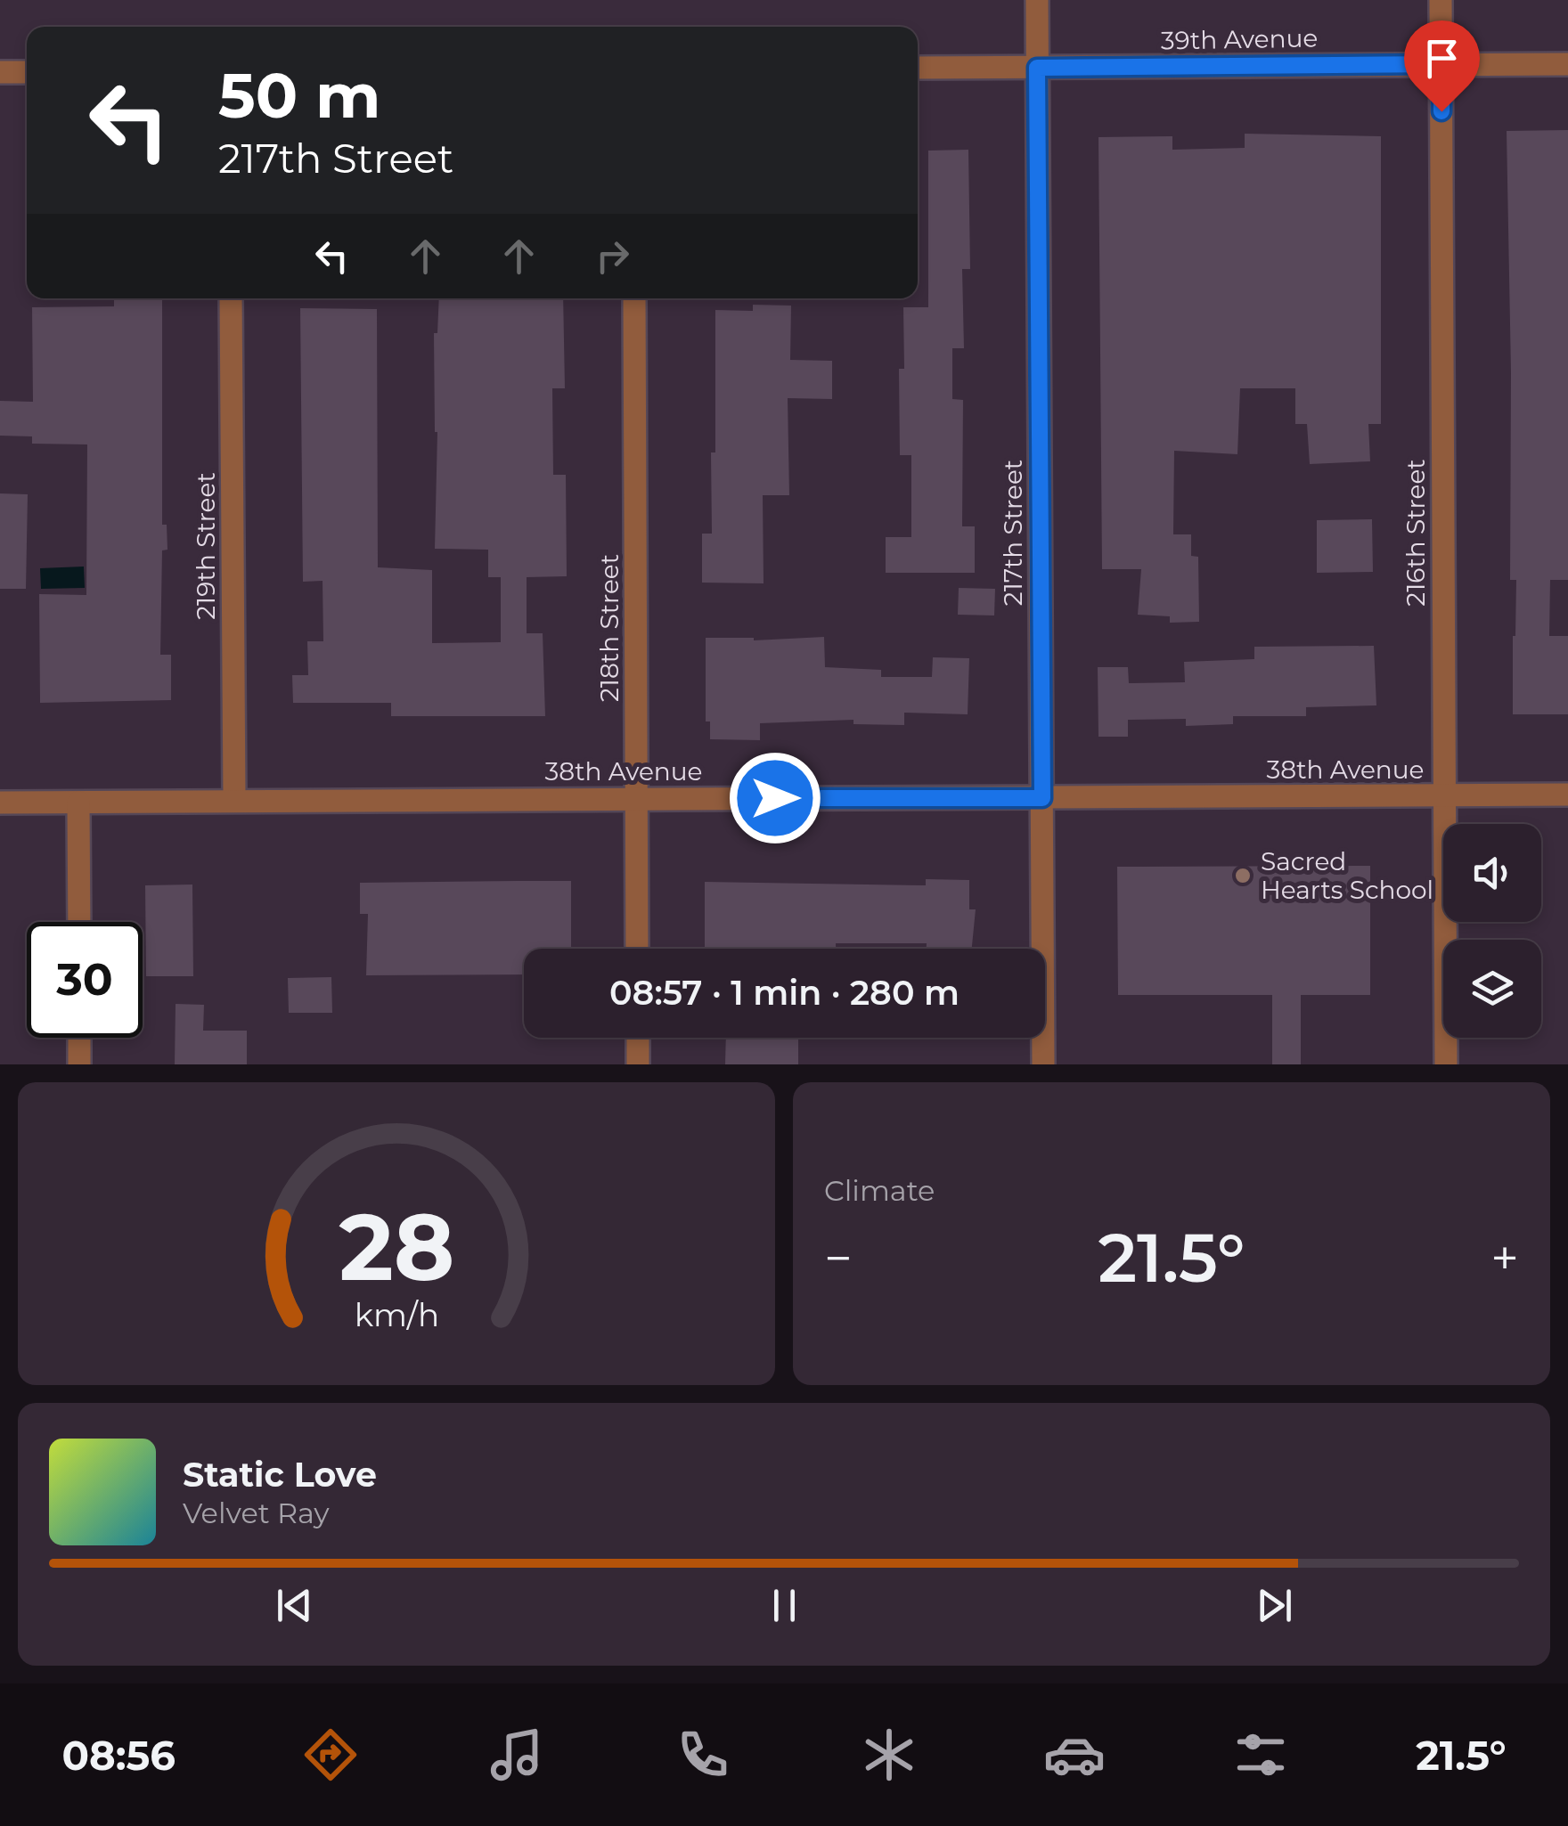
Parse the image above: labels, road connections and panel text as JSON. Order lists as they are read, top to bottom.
{
  "streets": {
    "street": [
      "39th Avenue",
      "217th Street",
      "216th Street",
      "219th Street",
      "218th Street",
      "38th Avenue"
    ]
  },
  "crossings": [
    ["39th Avenue", "217th Street"],
    ["39th Avenue", "216th Street"],
    ["217th Street", "38th Avenue"],
    ["216th Street", "38th Avenue"],
    ["219th Street", "38th Avenue"],
    ["218th Street", "38th Avenue"]
  ],
  "places": ["Sacred Hearts School"],
  "page": {
    "turn": ["50 m", "217th Street"],
    "limit": "30",
    "trip": "08:57 · 1 min · 280 m",
    "tile": "Climate",
    "heat": ["−", "21.5°", "+"],
    "song": ["Static Love", "Velvet Ray"],
    "tabs": ["08:56", "21.5°"],
    "gauge": ["28", "km/h"]
  }
}
